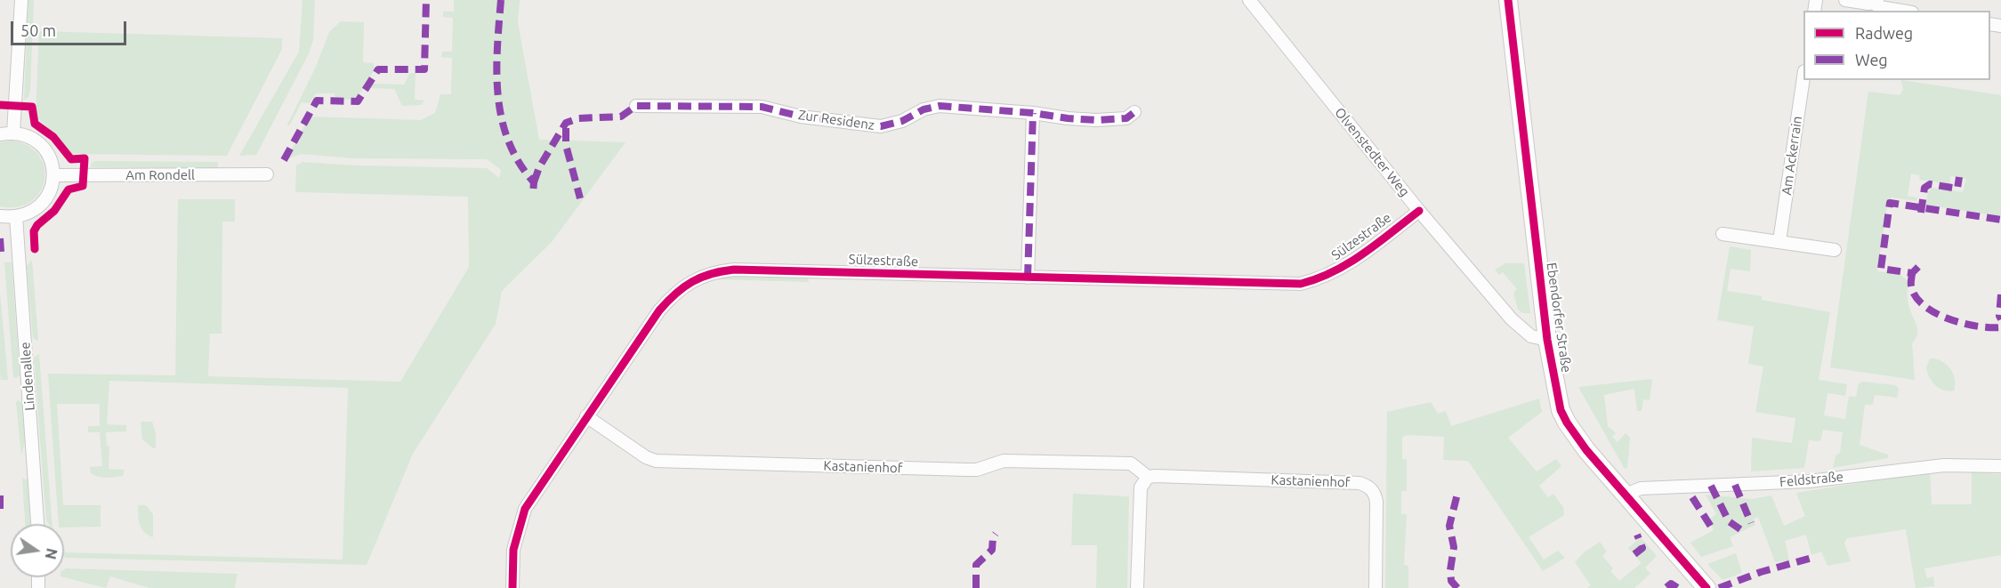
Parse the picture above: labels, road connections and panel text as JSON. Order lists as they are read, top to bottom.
{
  "streets": {
    "street": [
      "Zur Residenz",
      "Olvenstedter Weg",
      "Am Ackerrain",
      "Am Rondell",
      "Sülzestraße",
      "Ebendorfer Straße",
      "Lindenallee",
      "Kastanienhof",
      "Feldstraße"
    ]
  },
  "crossings": [
    ["Olvenstedter Weg", "Sülzestraße"],
    ["Olvenstedter Weg", "Ebendorfer Straße"],
    ["Sülzestraße", "Kastanienhof"],
    ["Ebendorfer Straße", "Feldstraße"]
  ],
  "legend": ["Radweg", "Weg"],
  "scale_bar": "50 m",
  "north": "right"
}
